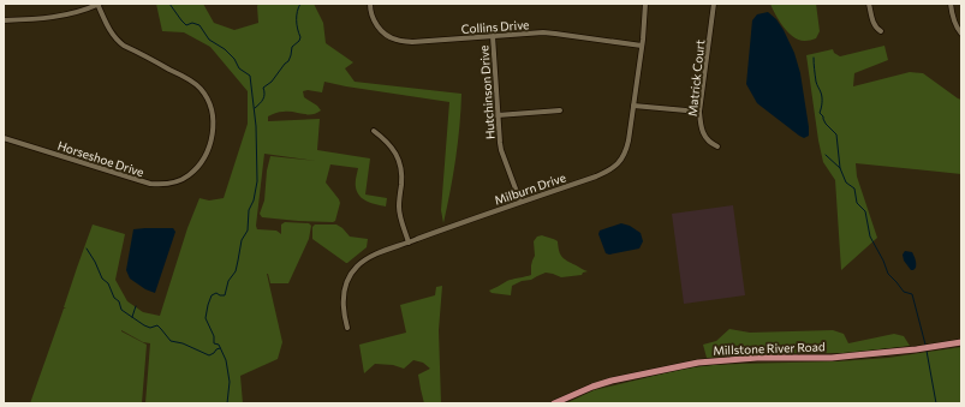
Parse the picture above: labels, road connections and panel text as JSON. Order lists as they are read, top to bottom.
{
  "streets": {
    "main road": ["Millstone River Road"],
    "street": [
      "Collins Drive",
      "Matrick Court",
      "Hutchinson Drive",
      "Horseshoe Drive",
      "Milburn Drive"
    ]
  },
  "crossings": [
    ["Collins Drive", "Hutchinson Drive"],
    ["Collins Drive", "Milburn Drive"],
    ["Hutchinson Drive", "Milburn Drive"]
  ]
}
